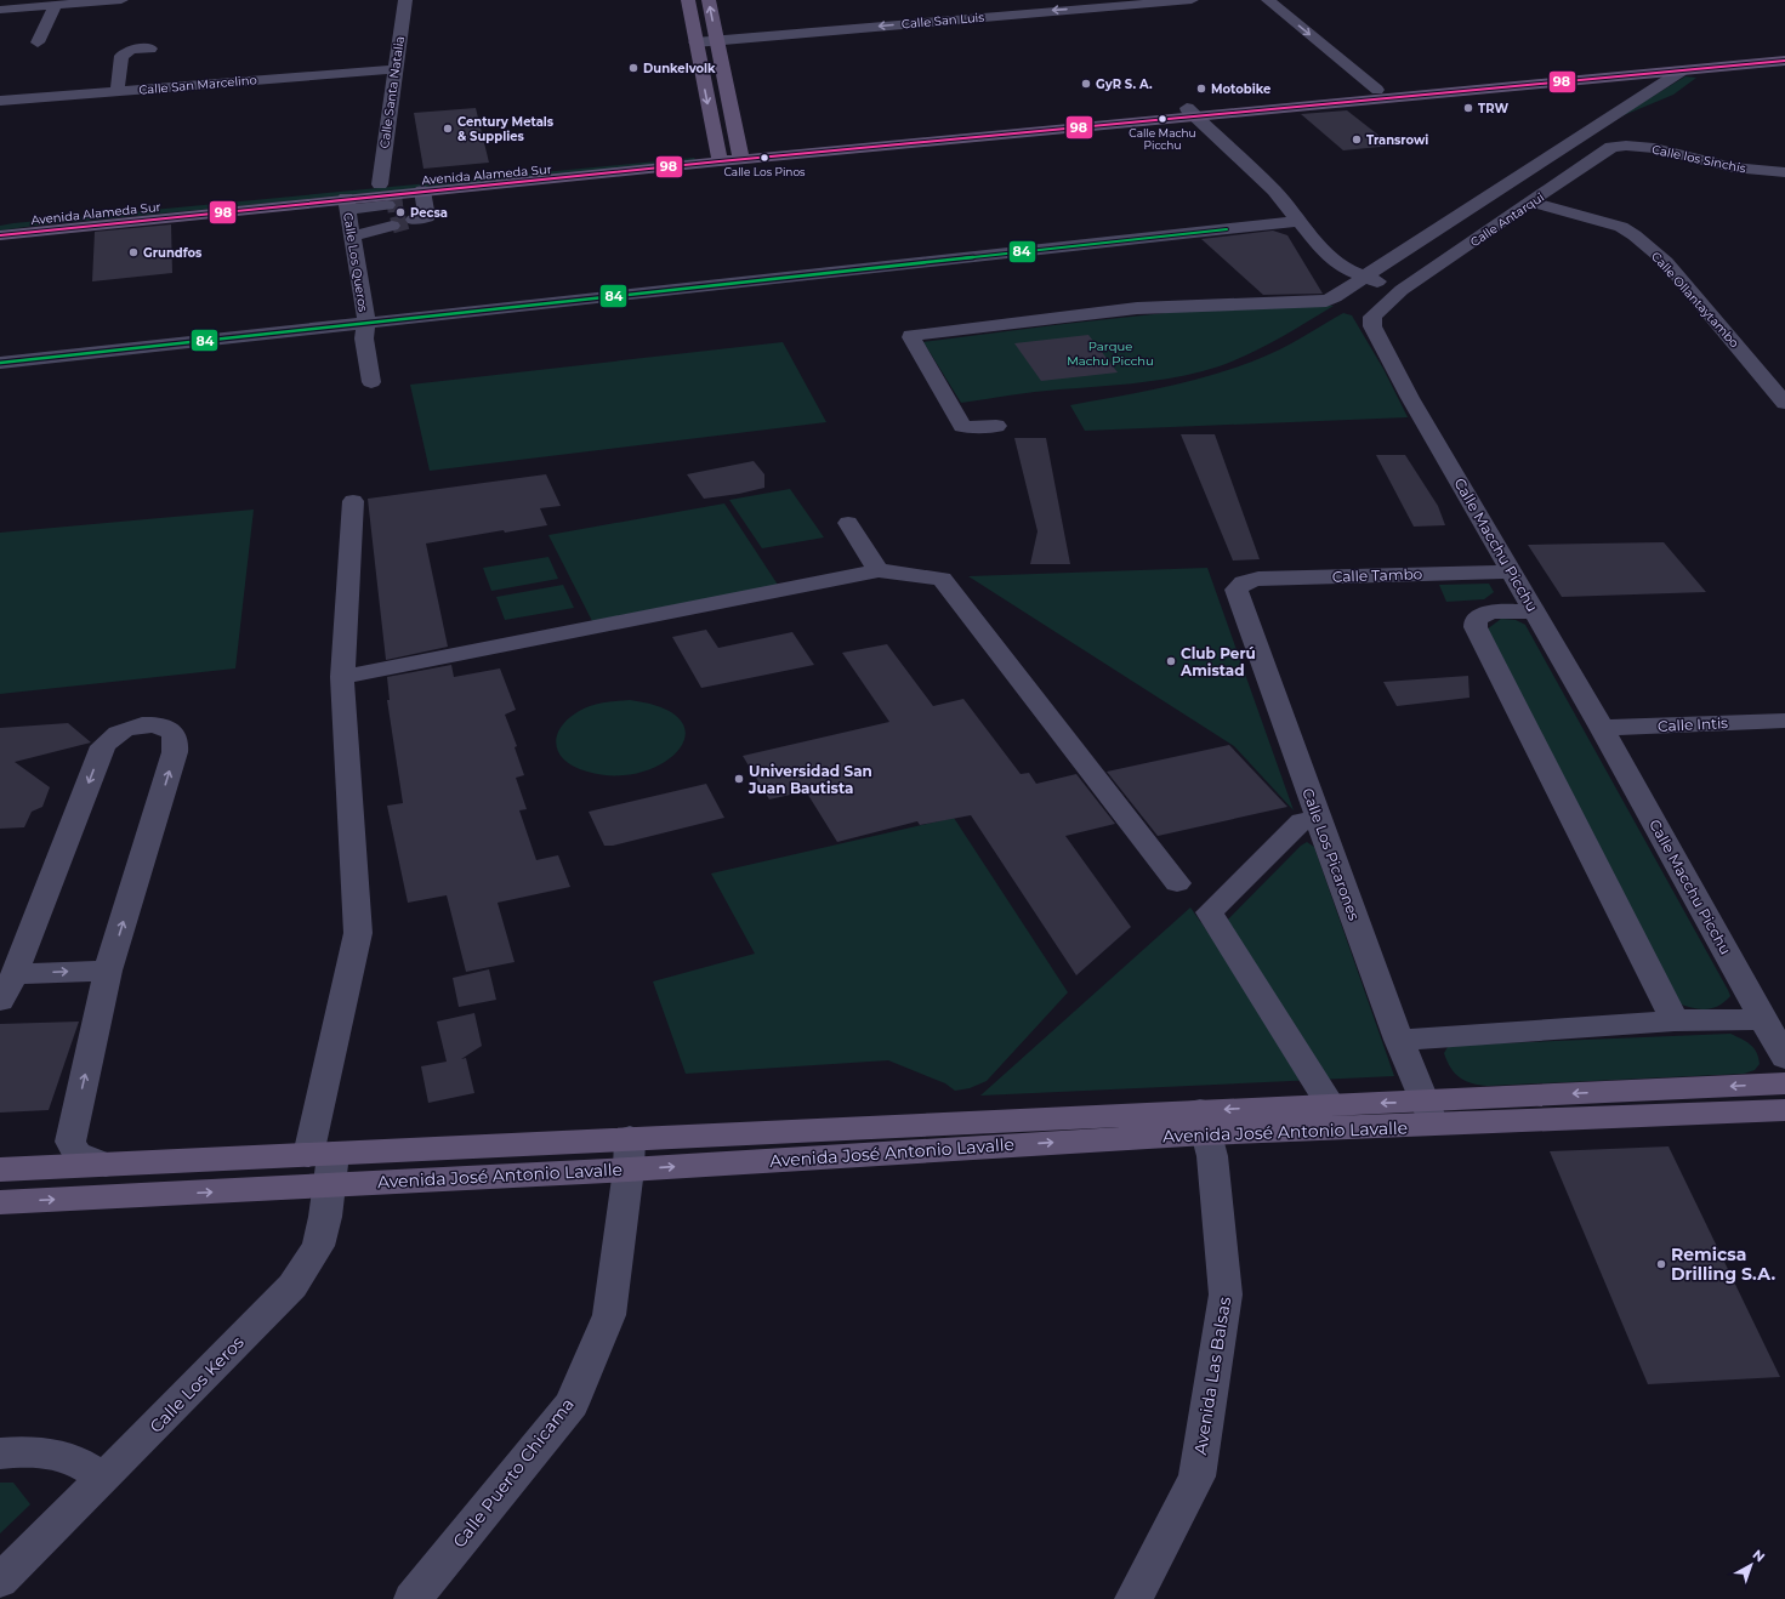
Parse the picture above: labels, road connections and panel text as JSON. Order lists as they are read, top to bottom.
{
  "streets": {
    "main road": ["Avenida Alameda Sur", "Avenida José Antonio Lavalle"],
    "street": [
      "Calle San Luis",
      "Calle San Marcelino",
      "Calle Santa Natalia",
      "Calle los Sinchis",
      "Calle Antarqui",
      "Calle Los Queros",
      "Calle Ollantaytambo",
      "Calle Macchu Picchu",
      "Calle Tambo",
      "Calle Intis",
      "Calle Los Picarones",
      "Avenida Las Balsas",
      "Calle Los Keros",
      "Calle Puerto Chicama"
    ]
  },
  "crossings": [
    ["Calle San Marcelino", "Calle Santa Natalia"],
    ["Calle Santa Natalia", "Avenida Alameda Sur"],
    ["Calle los Sinchis", "Calle Antarqui"],
    ["Avenida Alameda Sur", "Calle Los Queros"],
    ["Calle Antarqui", "Calle Ollantaytambo"],
    ["Calle Antarqui", "Calle Macchu Picchu"],
    ["Calle Macchu Picchu", "Calle Tambo"],
    ["Calle Macchu Picchu", "Calle Intis"],
    ["Calle Tambo", "Calle Los Picarones"],
    ["Calle Los Picarones", "Avenida José Antonio Lavalle"],
    ["Avenida José Antonio Lavalle", "Avenida Las Balsas"],
    ["Avenida José Antonio Lavalle", "Calle Los Keros"],
    ["Avenida José Antonio Lavalle", "Calle Puerto Chicama"]
  ],
  "parks": ["Parque Machu Picchu"],
  "places": [
    "Dunkelvolk",
    "GyR S. A.",
    "Motobike",
    "TRW",
    "Calle Machu Picchu",
    "Century Metals & Supplies",
    "Transrowi",
    "Calle Los Pinos",
    "Pecsa",
    "Grundfos",
    "Club Perú Amistad",
    "Universidad San Juan Bautista",
    "Remicsa Drilling S.A."
  ],
  "lines": ["transit line 98", "transit line 84"],
  "north": "top right"
}
